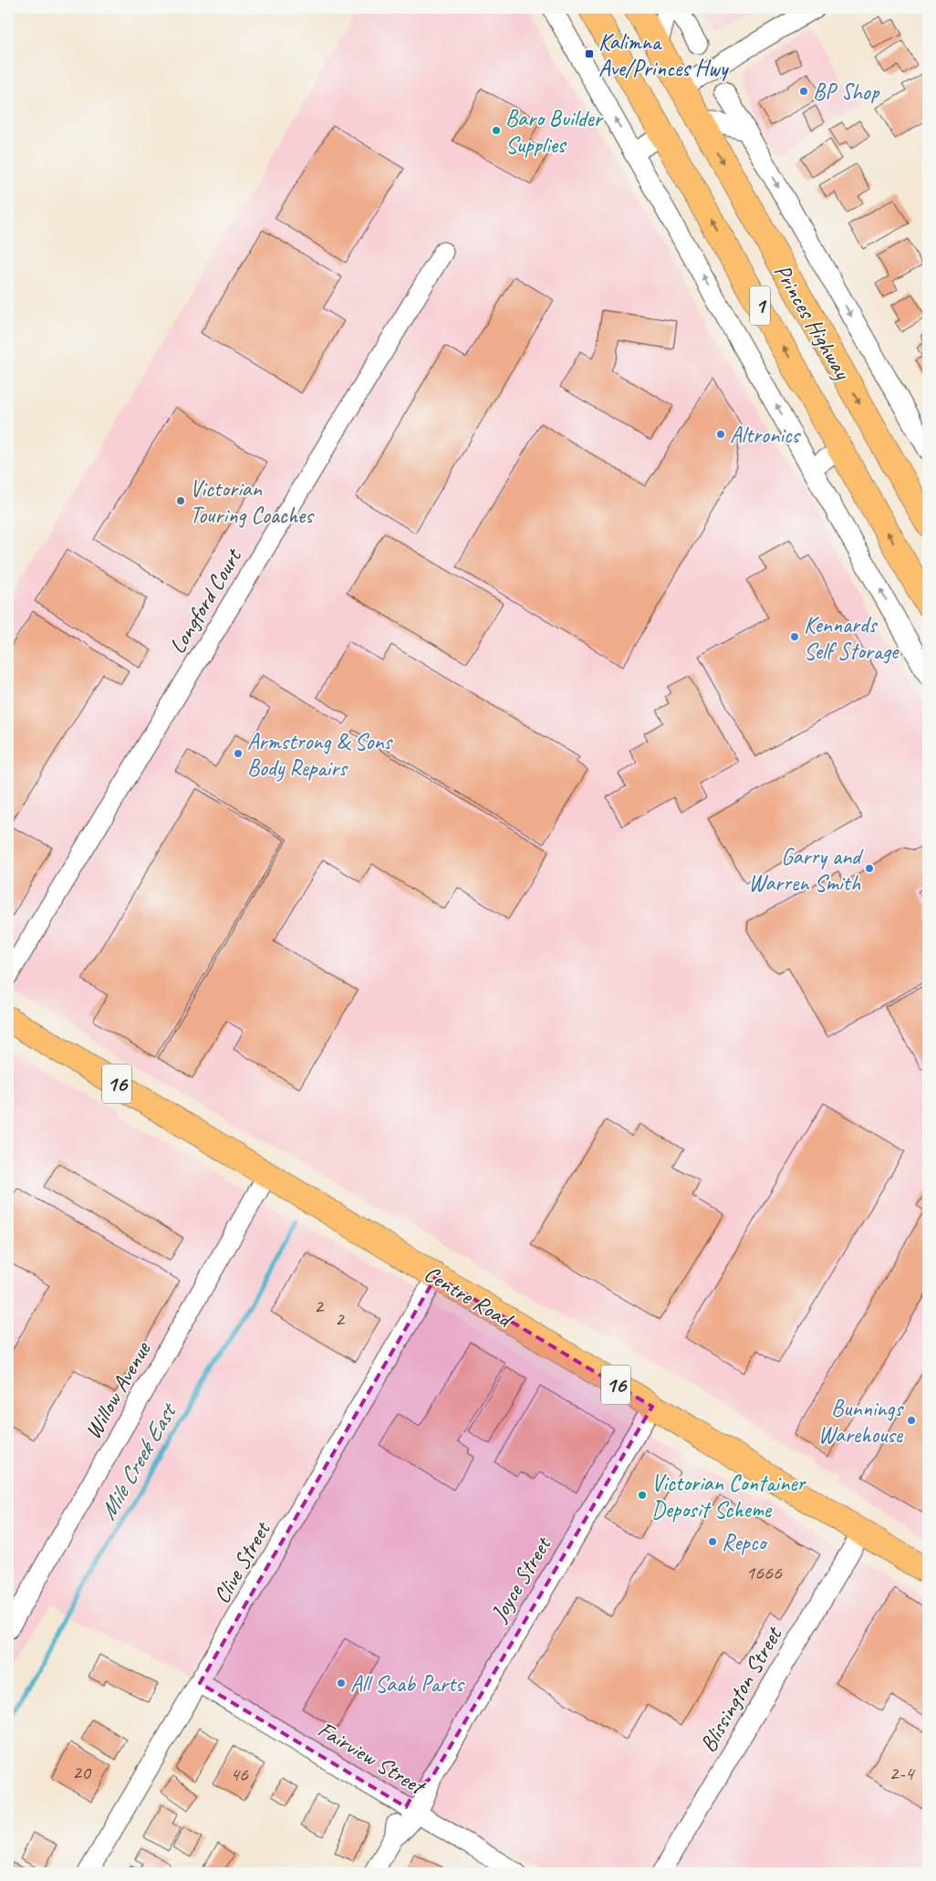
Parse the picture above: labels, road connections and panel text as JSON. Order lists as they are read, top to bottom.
{
  "streets": {
    "main road": [
      "1",
      "Princes Highway",
      "16",
      "Centre Road"
    ],
    "street": [
      "Longford Court",
      "Willow Avenue",
      "Clive Street",
      "Joyce Street",
      "Blissington Street",
      "Fairview Street"
    ]
  },
  "crossings": [
    ["Centre Road", "Willow Avenue"],
    ["Centre Road", "Clive Street"],
    ["Centre Road", "Joyce Street"],
    ["Centre Road", "Blissington Street"],
    ["Clive Street", "Fairview Street"],
    ["Joyce Street", "Fairview Street"]
  ],
  "water": ["Mile Creek East"],
  "places": {
    "transit": ["Kalimna Ave/Princes Hwy"],
    "other": [
      "BP Shop",
      "Baro Builder Supplies",
      "Altronics",
      "Victorian Touring Coaches",
      "Kennards Self Storage",
      "Armstrong & Sons Body Repairs",
      "Garry and Warren Smith",
      "Bunnings Warehouse",
      "Victorian Container Deposit Scheme",
      "Repco",
      "All Saab Parts"
    ]
  },
  "house_numbers": [
    "2",
    "2",
    "1666",
    "20",
    "2-4",
    "46"
  ]
}
